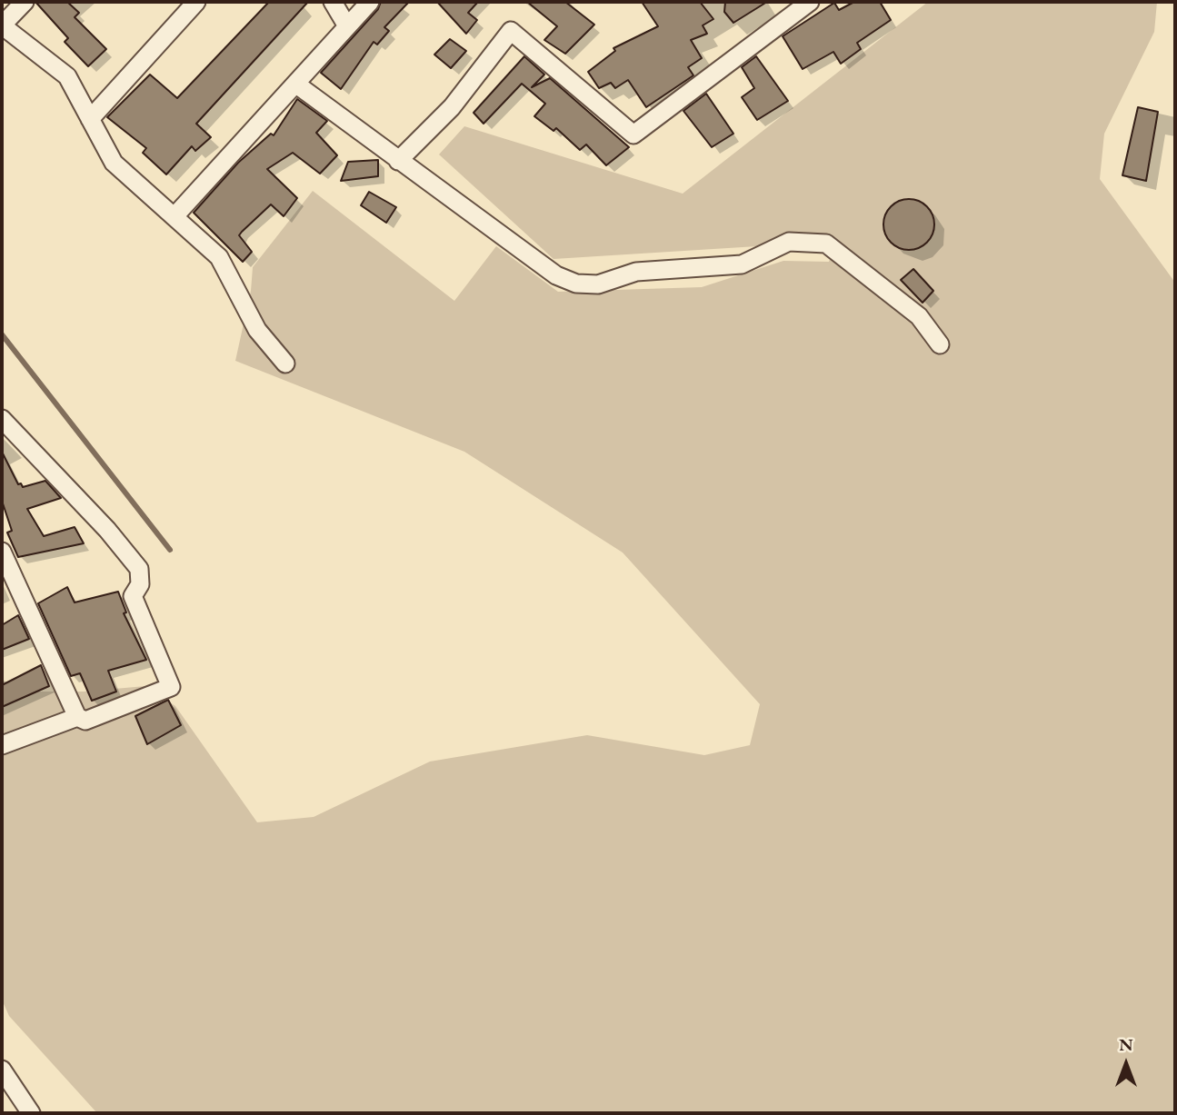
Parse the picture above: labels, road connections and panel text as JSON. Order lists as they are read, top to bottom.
{
  "north": "top"
}
